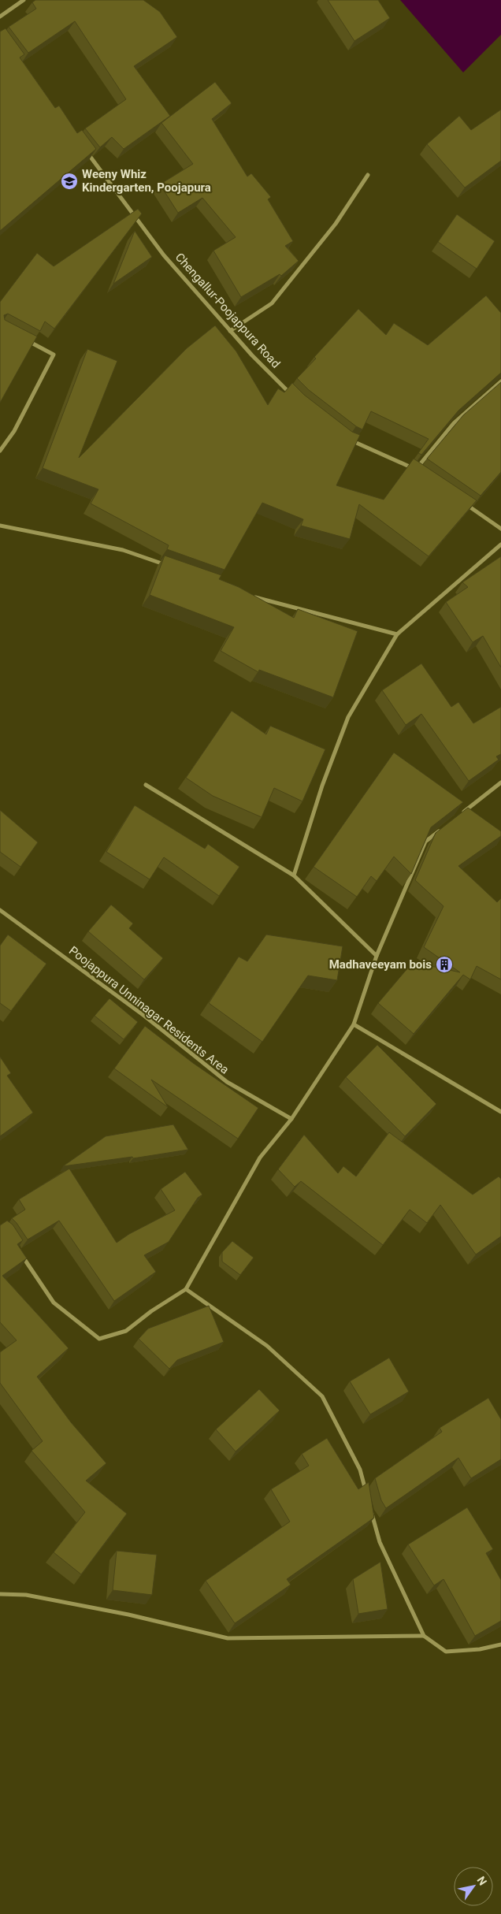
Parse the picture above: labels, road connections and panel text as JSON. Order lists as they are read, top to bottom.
{
  "streets": {
    "street": ["Chengallur-Poojappura Road", "Poojappura Unninagar Residents Area"]
  },
  "places": {
    "school or university": ["Weeny Whiz Kindergarten, Poojapura"],
    "building": ["Madhaveeyam bois"]
  },
  "north": "top right"
}
